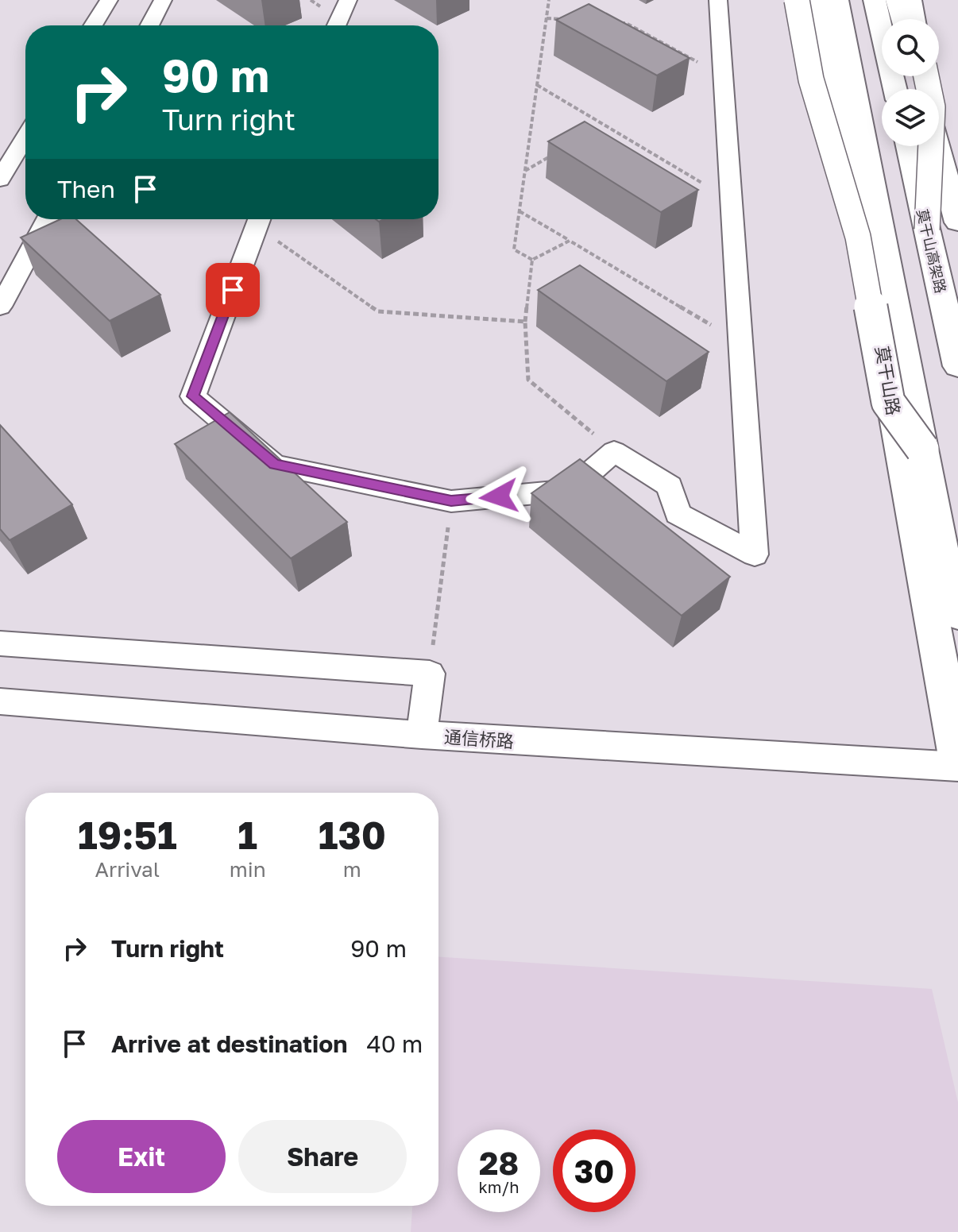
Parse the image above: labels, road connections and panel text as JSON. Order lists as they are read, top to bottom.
{
  "streets": {
    "main road": ["莫干山高架路", "莫干山路"],
    "street": ["通信桥路"]
  },
  "page": {
    "turn": ["90 m", "Turn right"],
    "then": "Then",
    "eta": [
      "19:51",
      "Arrival",
      "1",
      "min",
      "130",
      "m"
    ],
    "list": [
      {
        "name": "Turn right",
        "value": "90 m"
      },
      {
        "name": "Arrive at destination",
        "value": "40 m"
      }
    ],
    "buttons": ["Exit", "Share"],
    "speed": "28 km/h",
    "limit": "30"
  }
}
